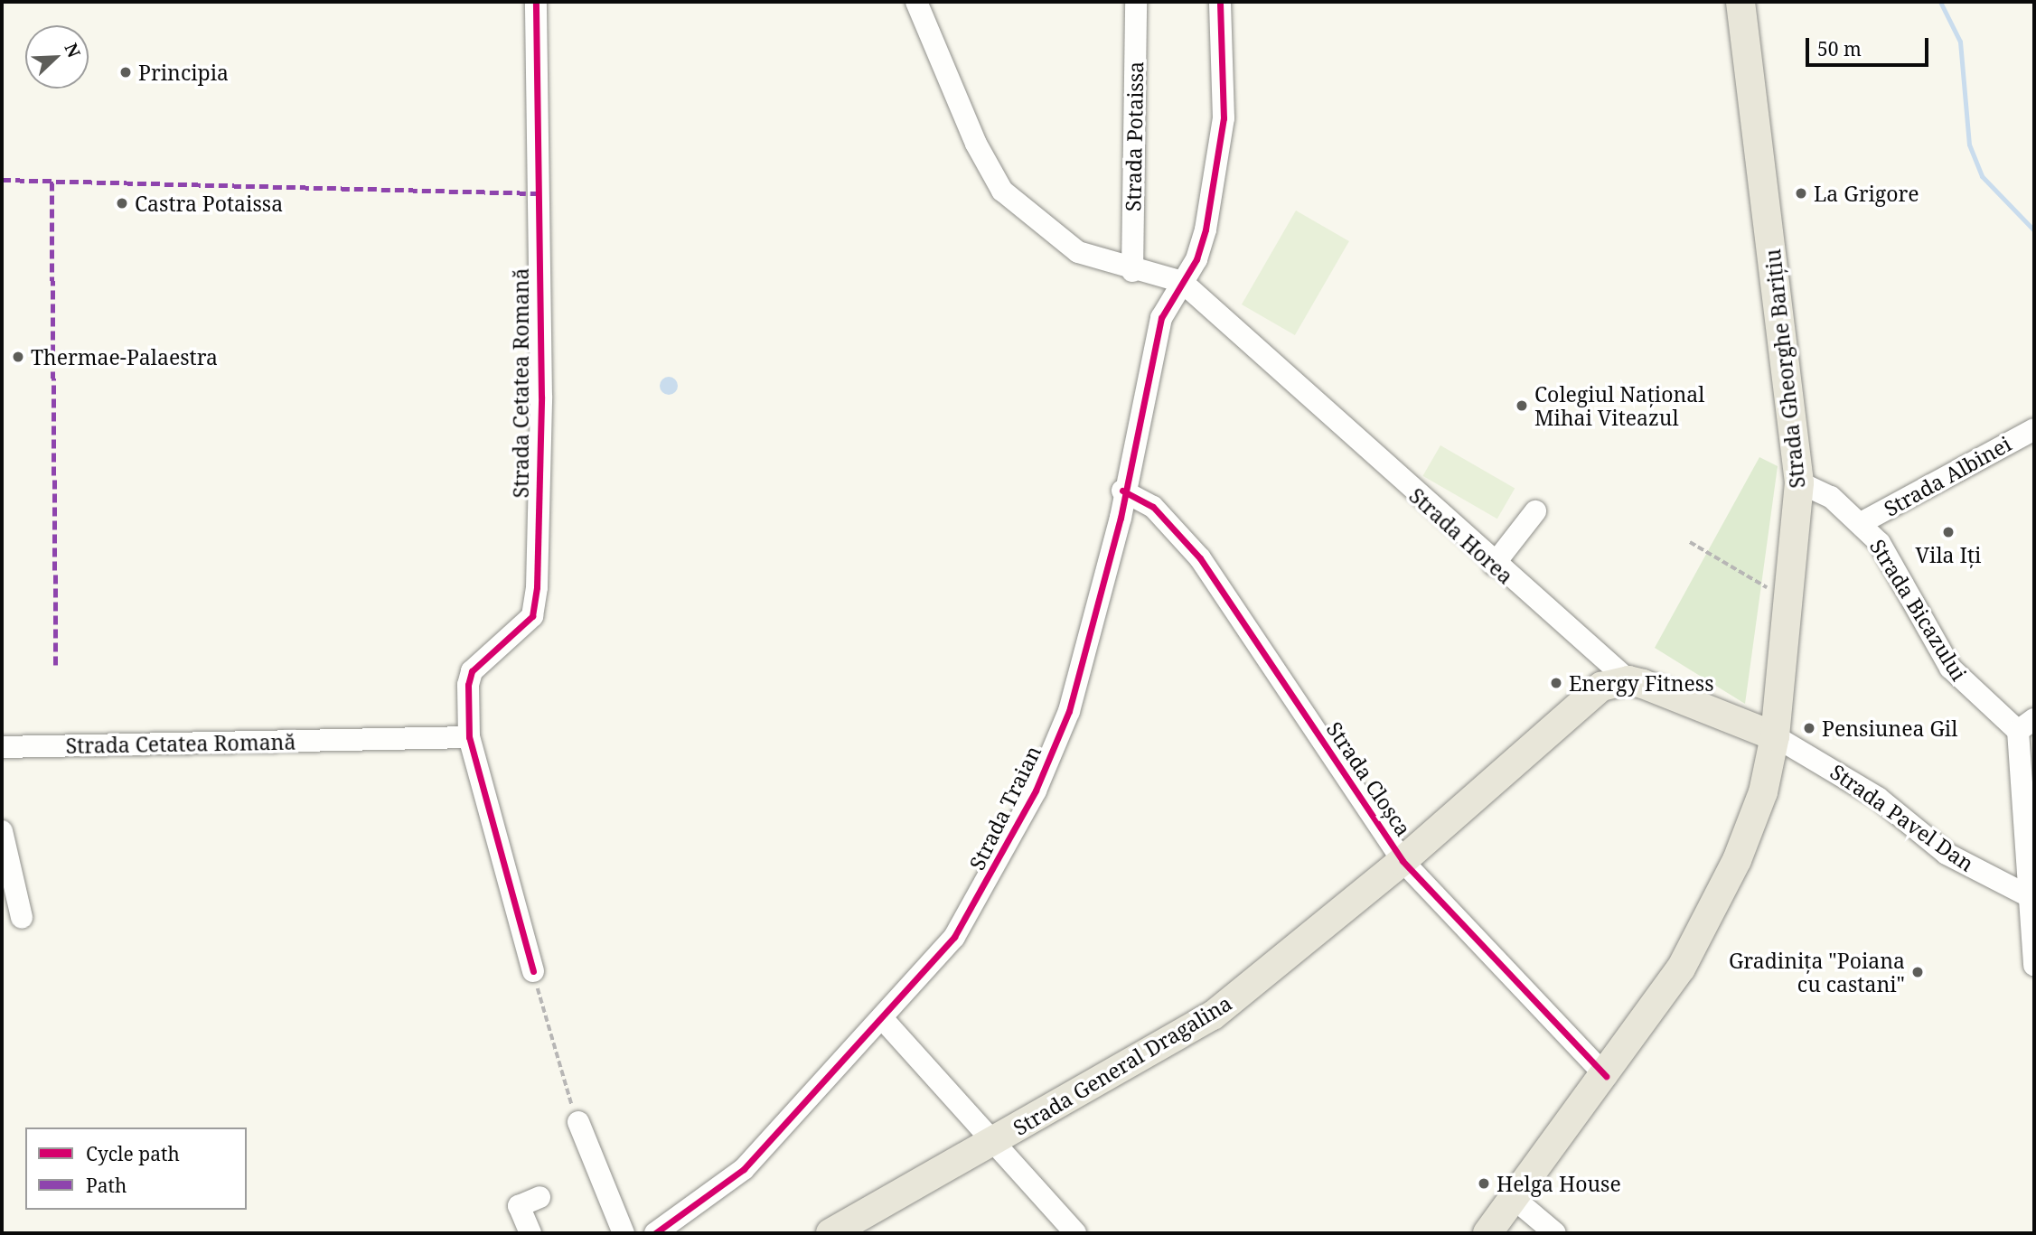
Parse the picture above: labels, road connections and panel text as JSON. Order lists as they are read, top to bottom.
{
  "streets": {
    "main road": ["Strada Gheorghe Barițiu", "Strada Horea", "Strada General Dragalina"],
    "street": [
      "Strada Potaissa",
      "Strada Cetatea Romană",
      "Strada Albinei",
      "Strada Bicazului",
      "Strada Cloșca",
      "Strada Traian",
      "Strada Pavel Dan"
    ]
  },
  "crossings": [
    ["Strada Gheorghe Barițiu", "Strada Horea"],
    ["Strada Gheorghe Barițiu", "Strada Bicazului"],
    ["Strada Gheorghe Barițiu", "Strada Cloșca"],
    ["Strada Gheorghe Barițiu", "Strada Pavel Dan"],
    ["Strada Albinei", "Strada Bicazului"],
    ["Strada Horea", "Strada Traian"],
    ["Strada Horea", "Strada Pavel Dan"],
    ["Strada Horea", "Strada General Dragalina"],
    ["Strada Cloșca", "Strada Traian"],
    ["Strada Cloșca", "Strada General Dragalina"]
  ],
  "places": [
    "Principia",
    "La Grigore",
    "Castra Potaissa",
    "Thermae-Palaestra",
    "Colegiul Național Mihai Viteazul",
    "Vila Iți",
    "Energy Fitness",
    "Pensiunea Gil",
    "Gradinița \"Poiana cu castani\"",
    "Helga House"
  ],
  "legend": ["Cycle path", "Path"],
  "scale_bar": "50 m",
  "north": "top right"
}
